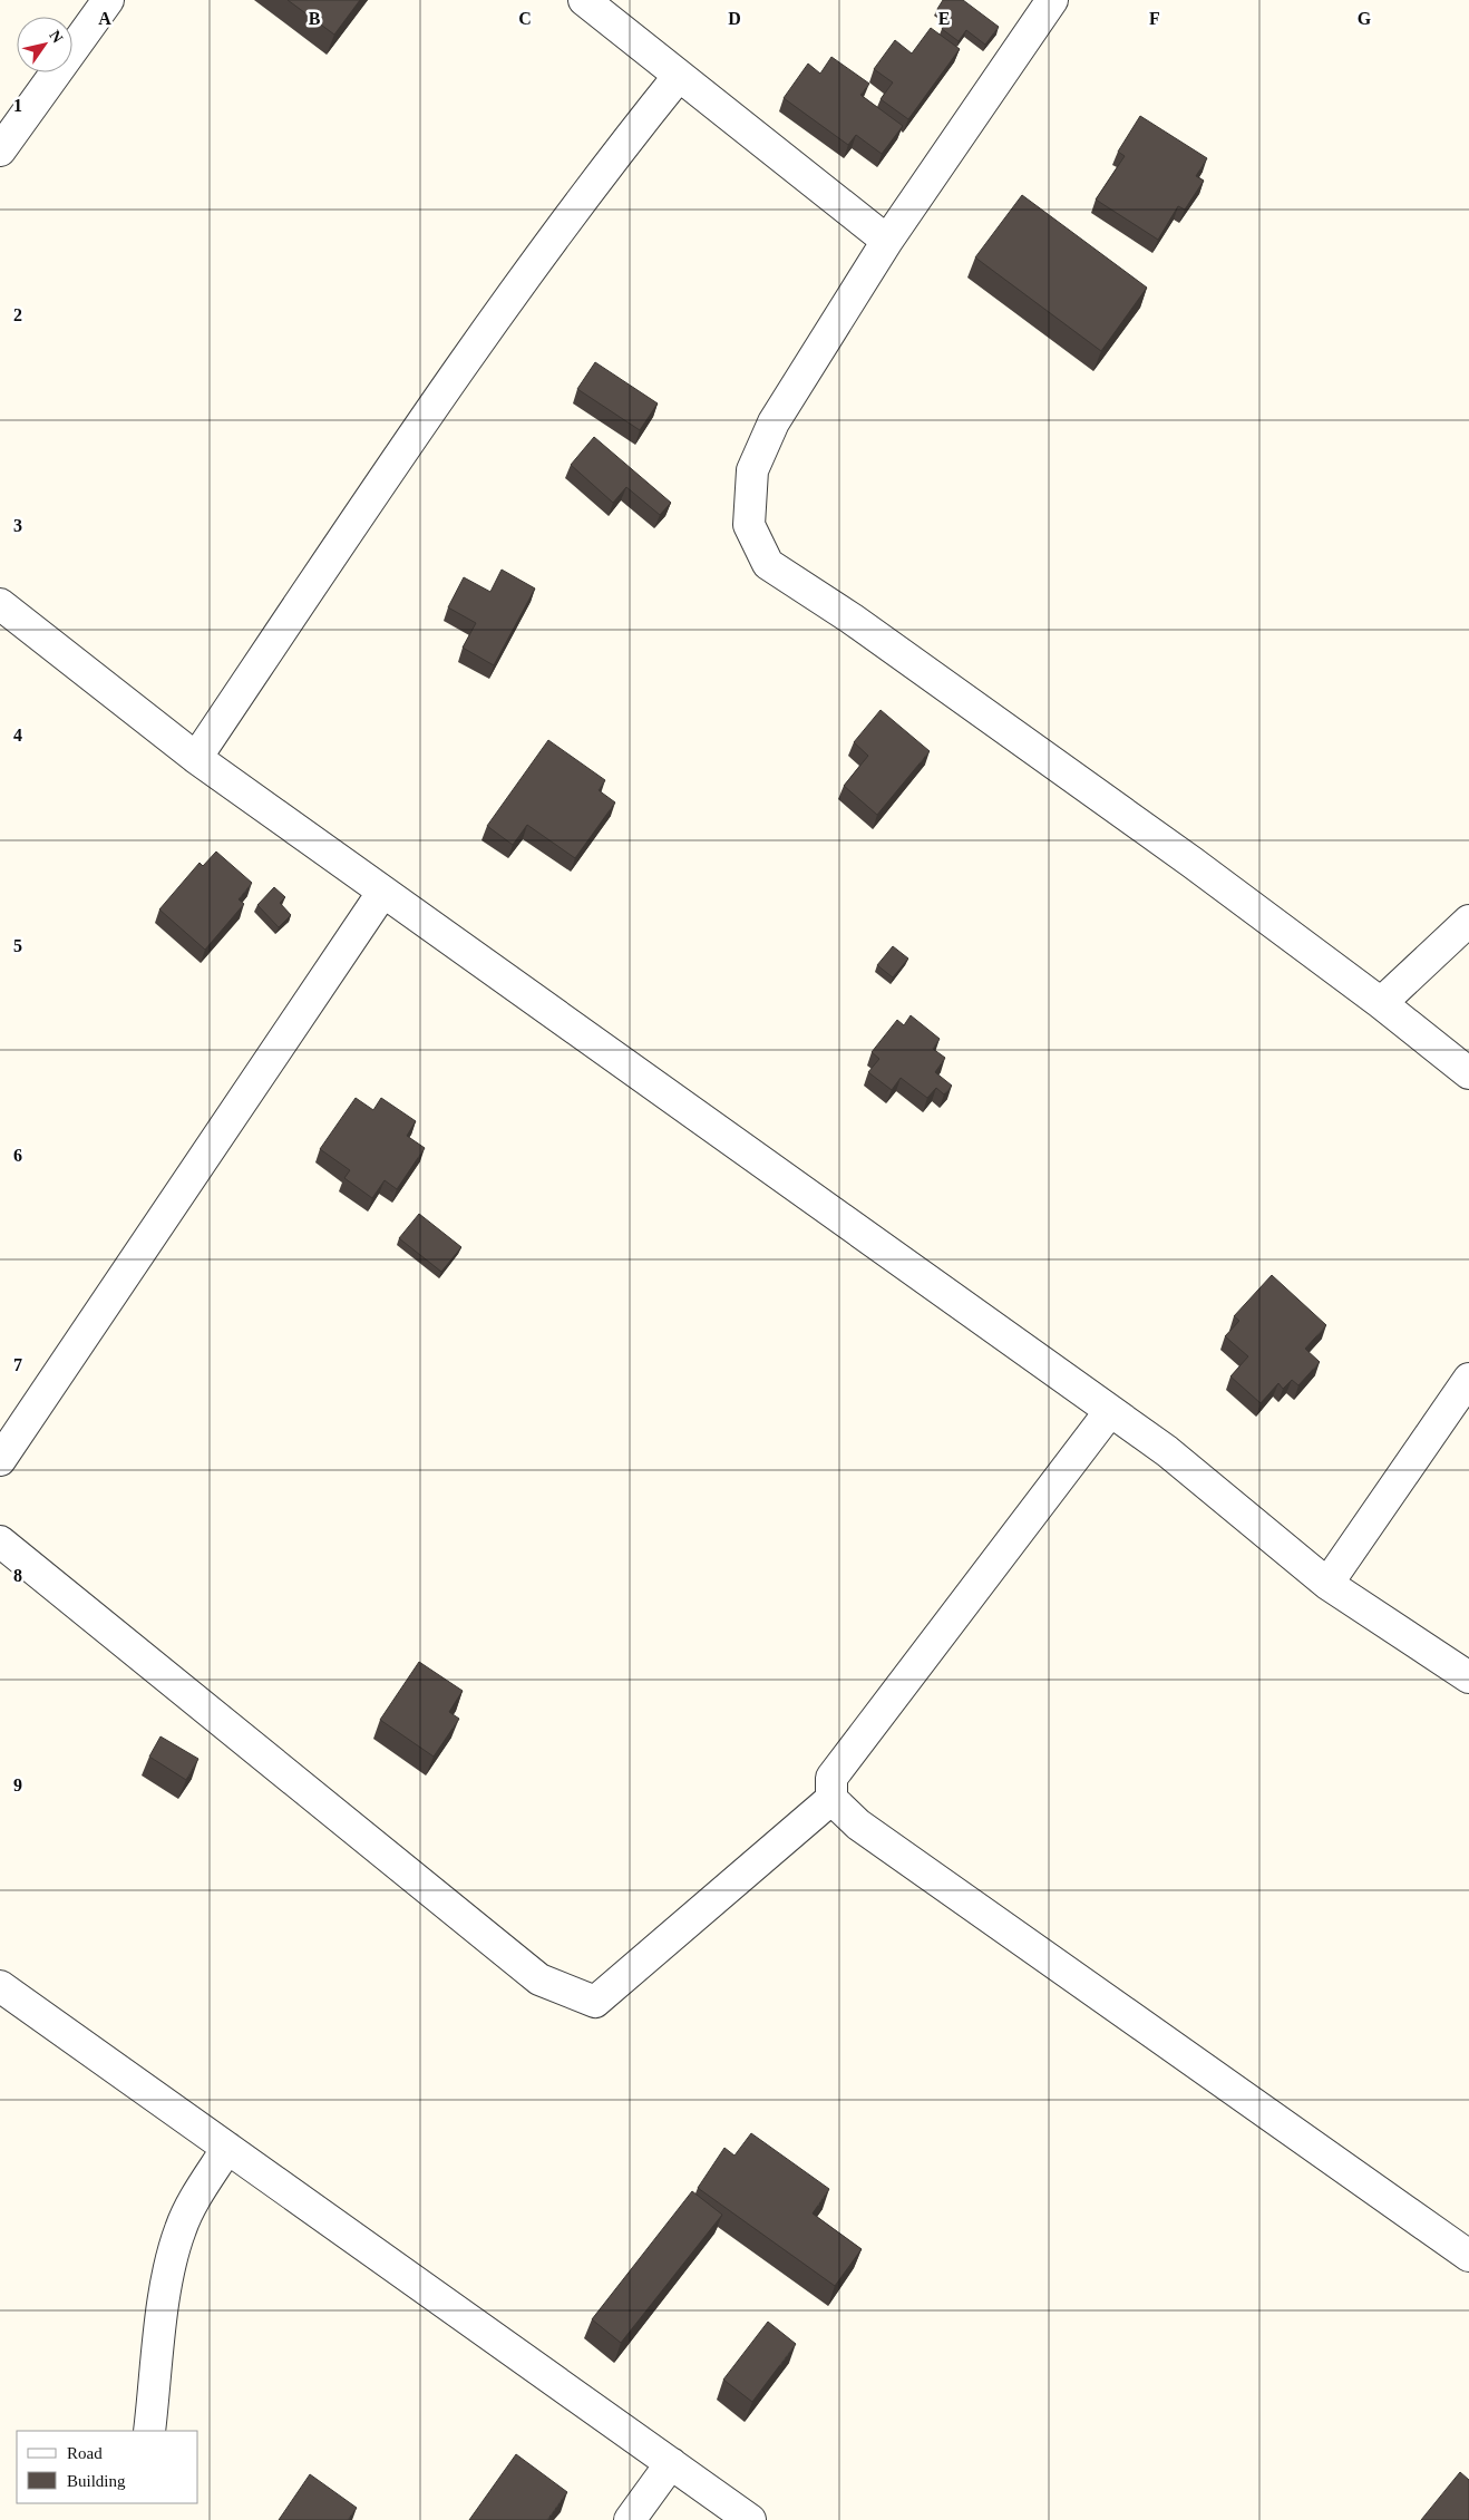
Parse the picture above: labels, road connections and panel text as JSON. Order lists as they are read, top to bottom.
{
  "legend": ["Road", "Building"],
  "north": "top right",
  "grid": {
    "columns": [
      "A",
      "B",
      "C",
      "D",
      "E",
      "F",
      "G"
    ],
    "rows": [
      "1",
      "2",
      "3",
      "4",
      "5",
      "6",
      "7",
      "8",
      "9"
    ]
  }
}
